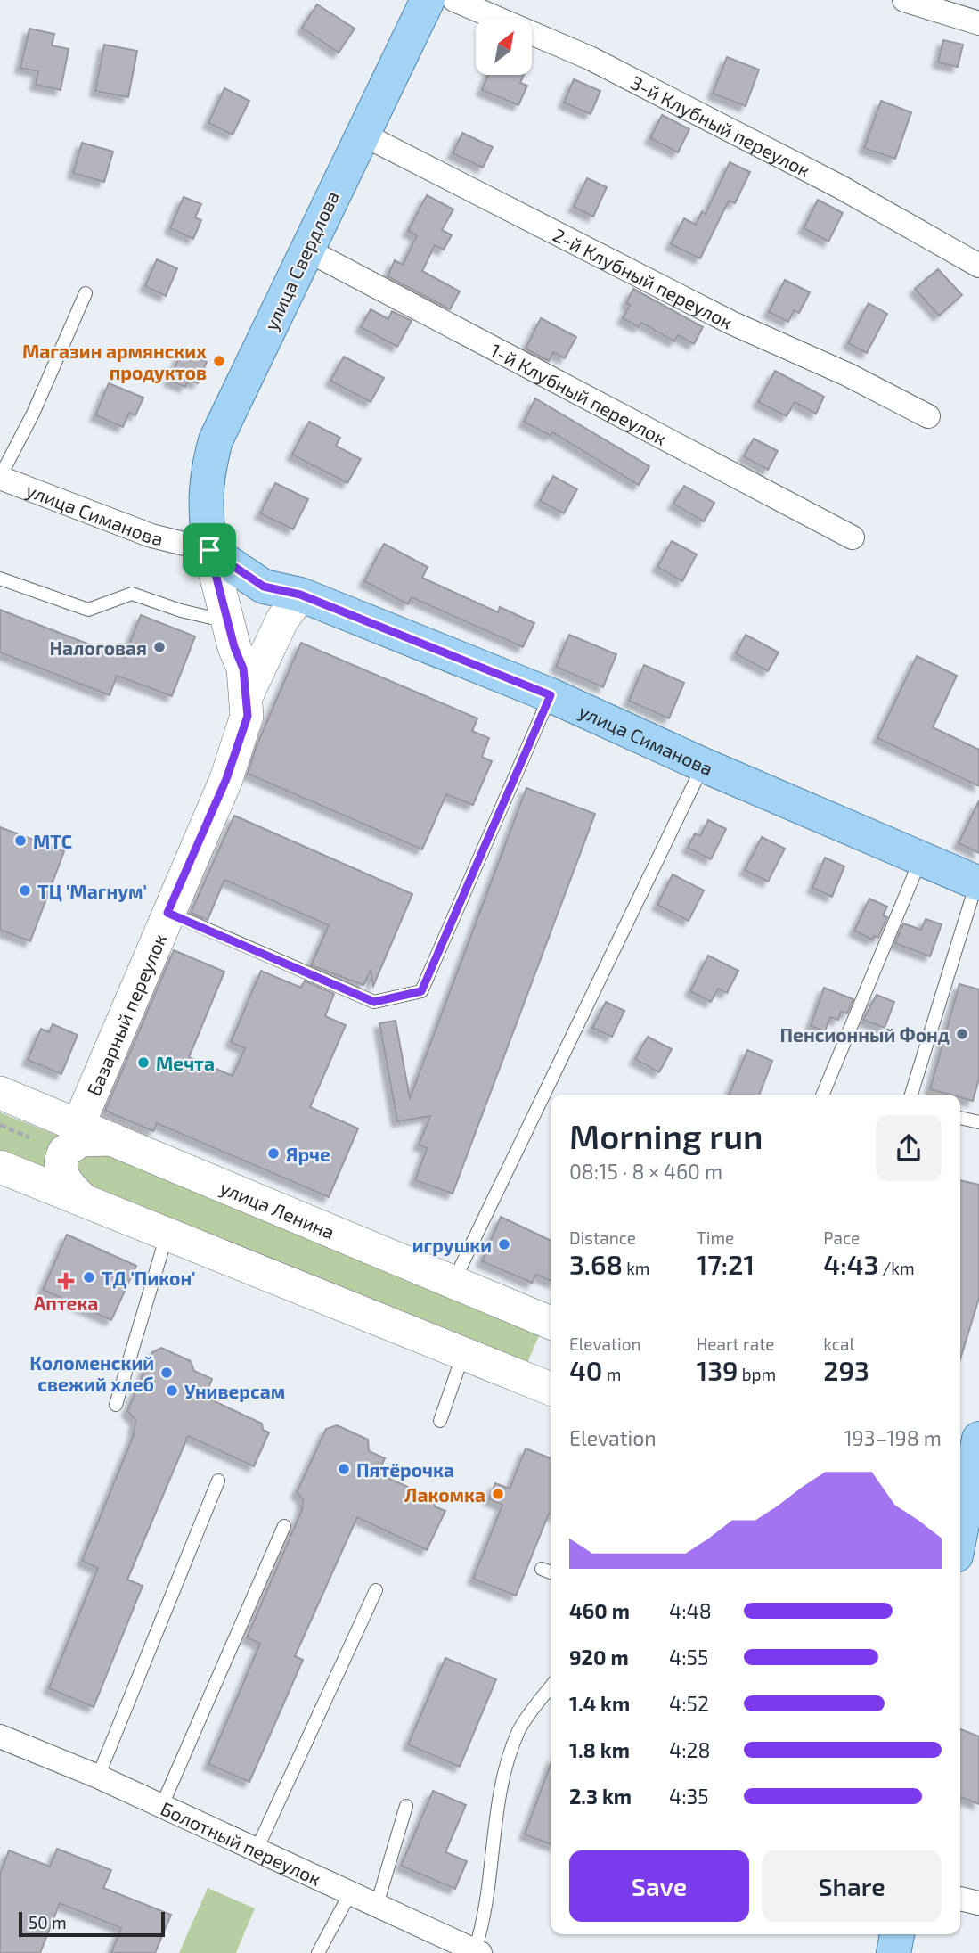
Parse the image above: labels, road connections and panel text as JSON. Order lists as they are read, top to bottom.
{
  "streets": {
    "main road": [
      "улица Свердлова",
      "улица Симанова",
      "Базарный переулок",
      "улица Ленина"
    ],
    "street": [
      "3-й Клубный переулок",
      "2-й Клубный переулок",
      "1-й Клубный переулок",
      "Болотный переулок"
    ]
  },
  "crossings": [
    ["улица Свердлова", "2-й Клубный переулок"],
    ["улица Свердлова", "1-й Клубный переулок"],
    ["улица Свердлова", "улица Симанова"],
    ["улица Свердлова", "Базарный переулок"],
    ["улица Симанова", "Базарный переулок"],
    ["Базарный переулок", "улица Ленина"]
  ],
  "places": {
    "other": [
      "Магазин армянских продуктов",
      "Налоговая",
      "МТС",
      "ТЦ 'Магнум'",
      "Пенсионный Фонд",
      "Мечта",
      "Ярче",
      "игрушки",
      "ТД 'Пикон'",
      "Коломенский свежий хлеб",
      "Универсам",
      "Пятёрочка",
      "Лакомка"
    ],
    "health": ["Аптека"]
  },
  "scale_bar": "50 m",
  "north": "top right",
  "page": {
    "heading": ["Morning run", "08:15 · 8 × 460 m"],
    "stats": [
      ["Distance", "3.68 km"],
      ["Time", "17:21"],
      ["Pace", "4:43 /km"],
      ["Elevation", "40 m"],
      ["Heart rate", "139 bpm"],
      ["kcal", "293"]
    ],
    "chart": ["Elevation", "193–198 m"],
    "list": [
      {
        "name": "460 m",
        "note": "4:48"
      },
      {
        "name": "920 m",
        "note": "4:55"
      },
      {
        "name": "1.4 km",
        "note": "4:52"
      },
      {
        "name": "1.8 km",
        "note": "4:28"
      },
      {
        "name": "2.3 km",
        "note": "4:35"
      }
    ],
    "buttons": ["Save", "Share"],
    "scale": "50 m"
  }
}
